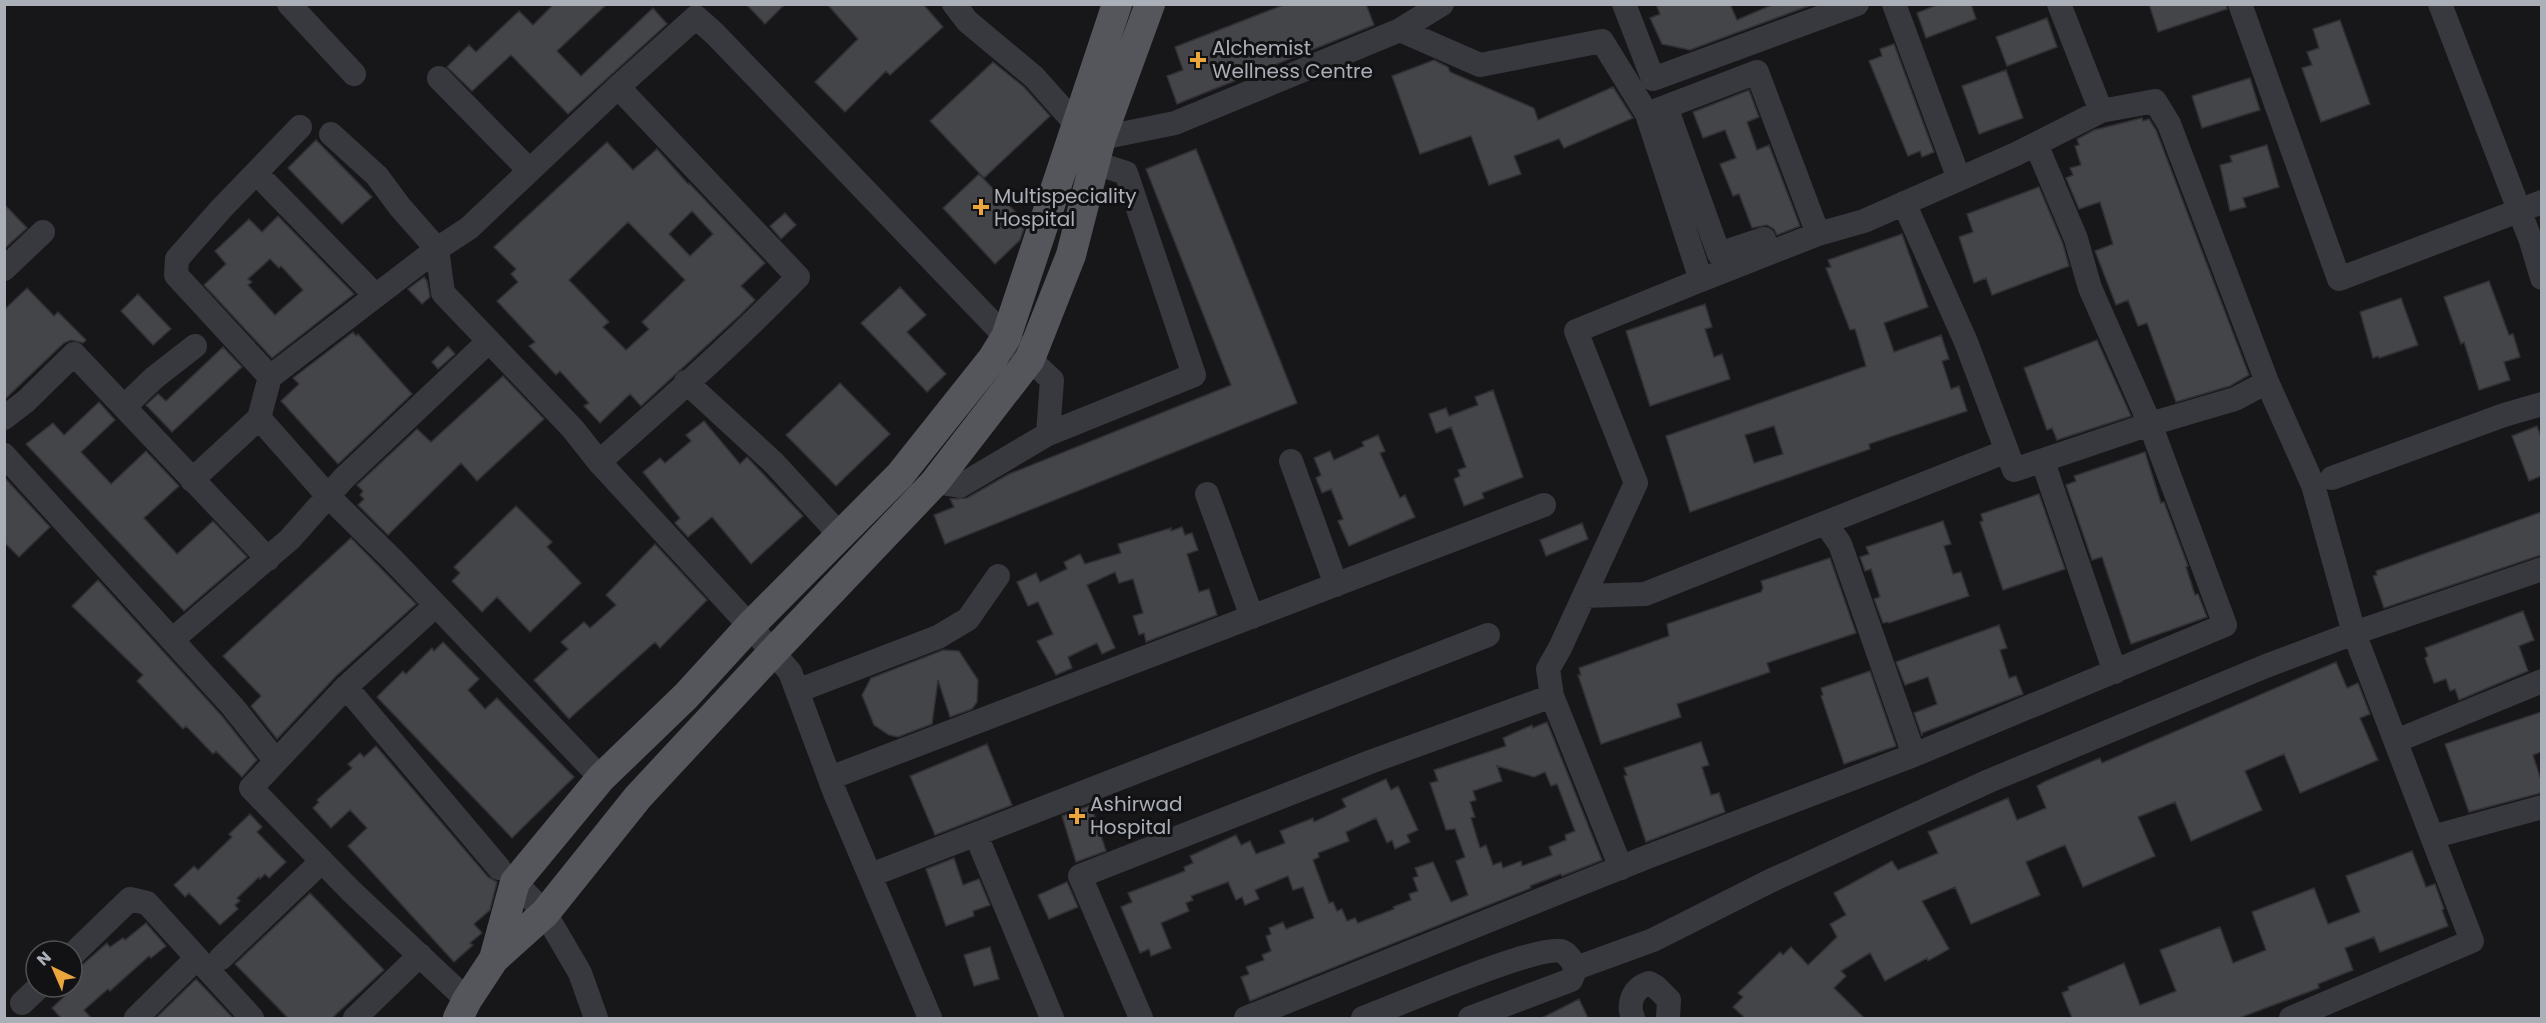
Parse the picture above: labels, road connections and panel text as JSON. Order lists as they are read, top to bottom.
{
  "places": {
    "health": ["Alchemist Wellness Centre", "Multispeciality Hospital", "Ashirwad Hospital"]
  },
  "north": "top left"
}
